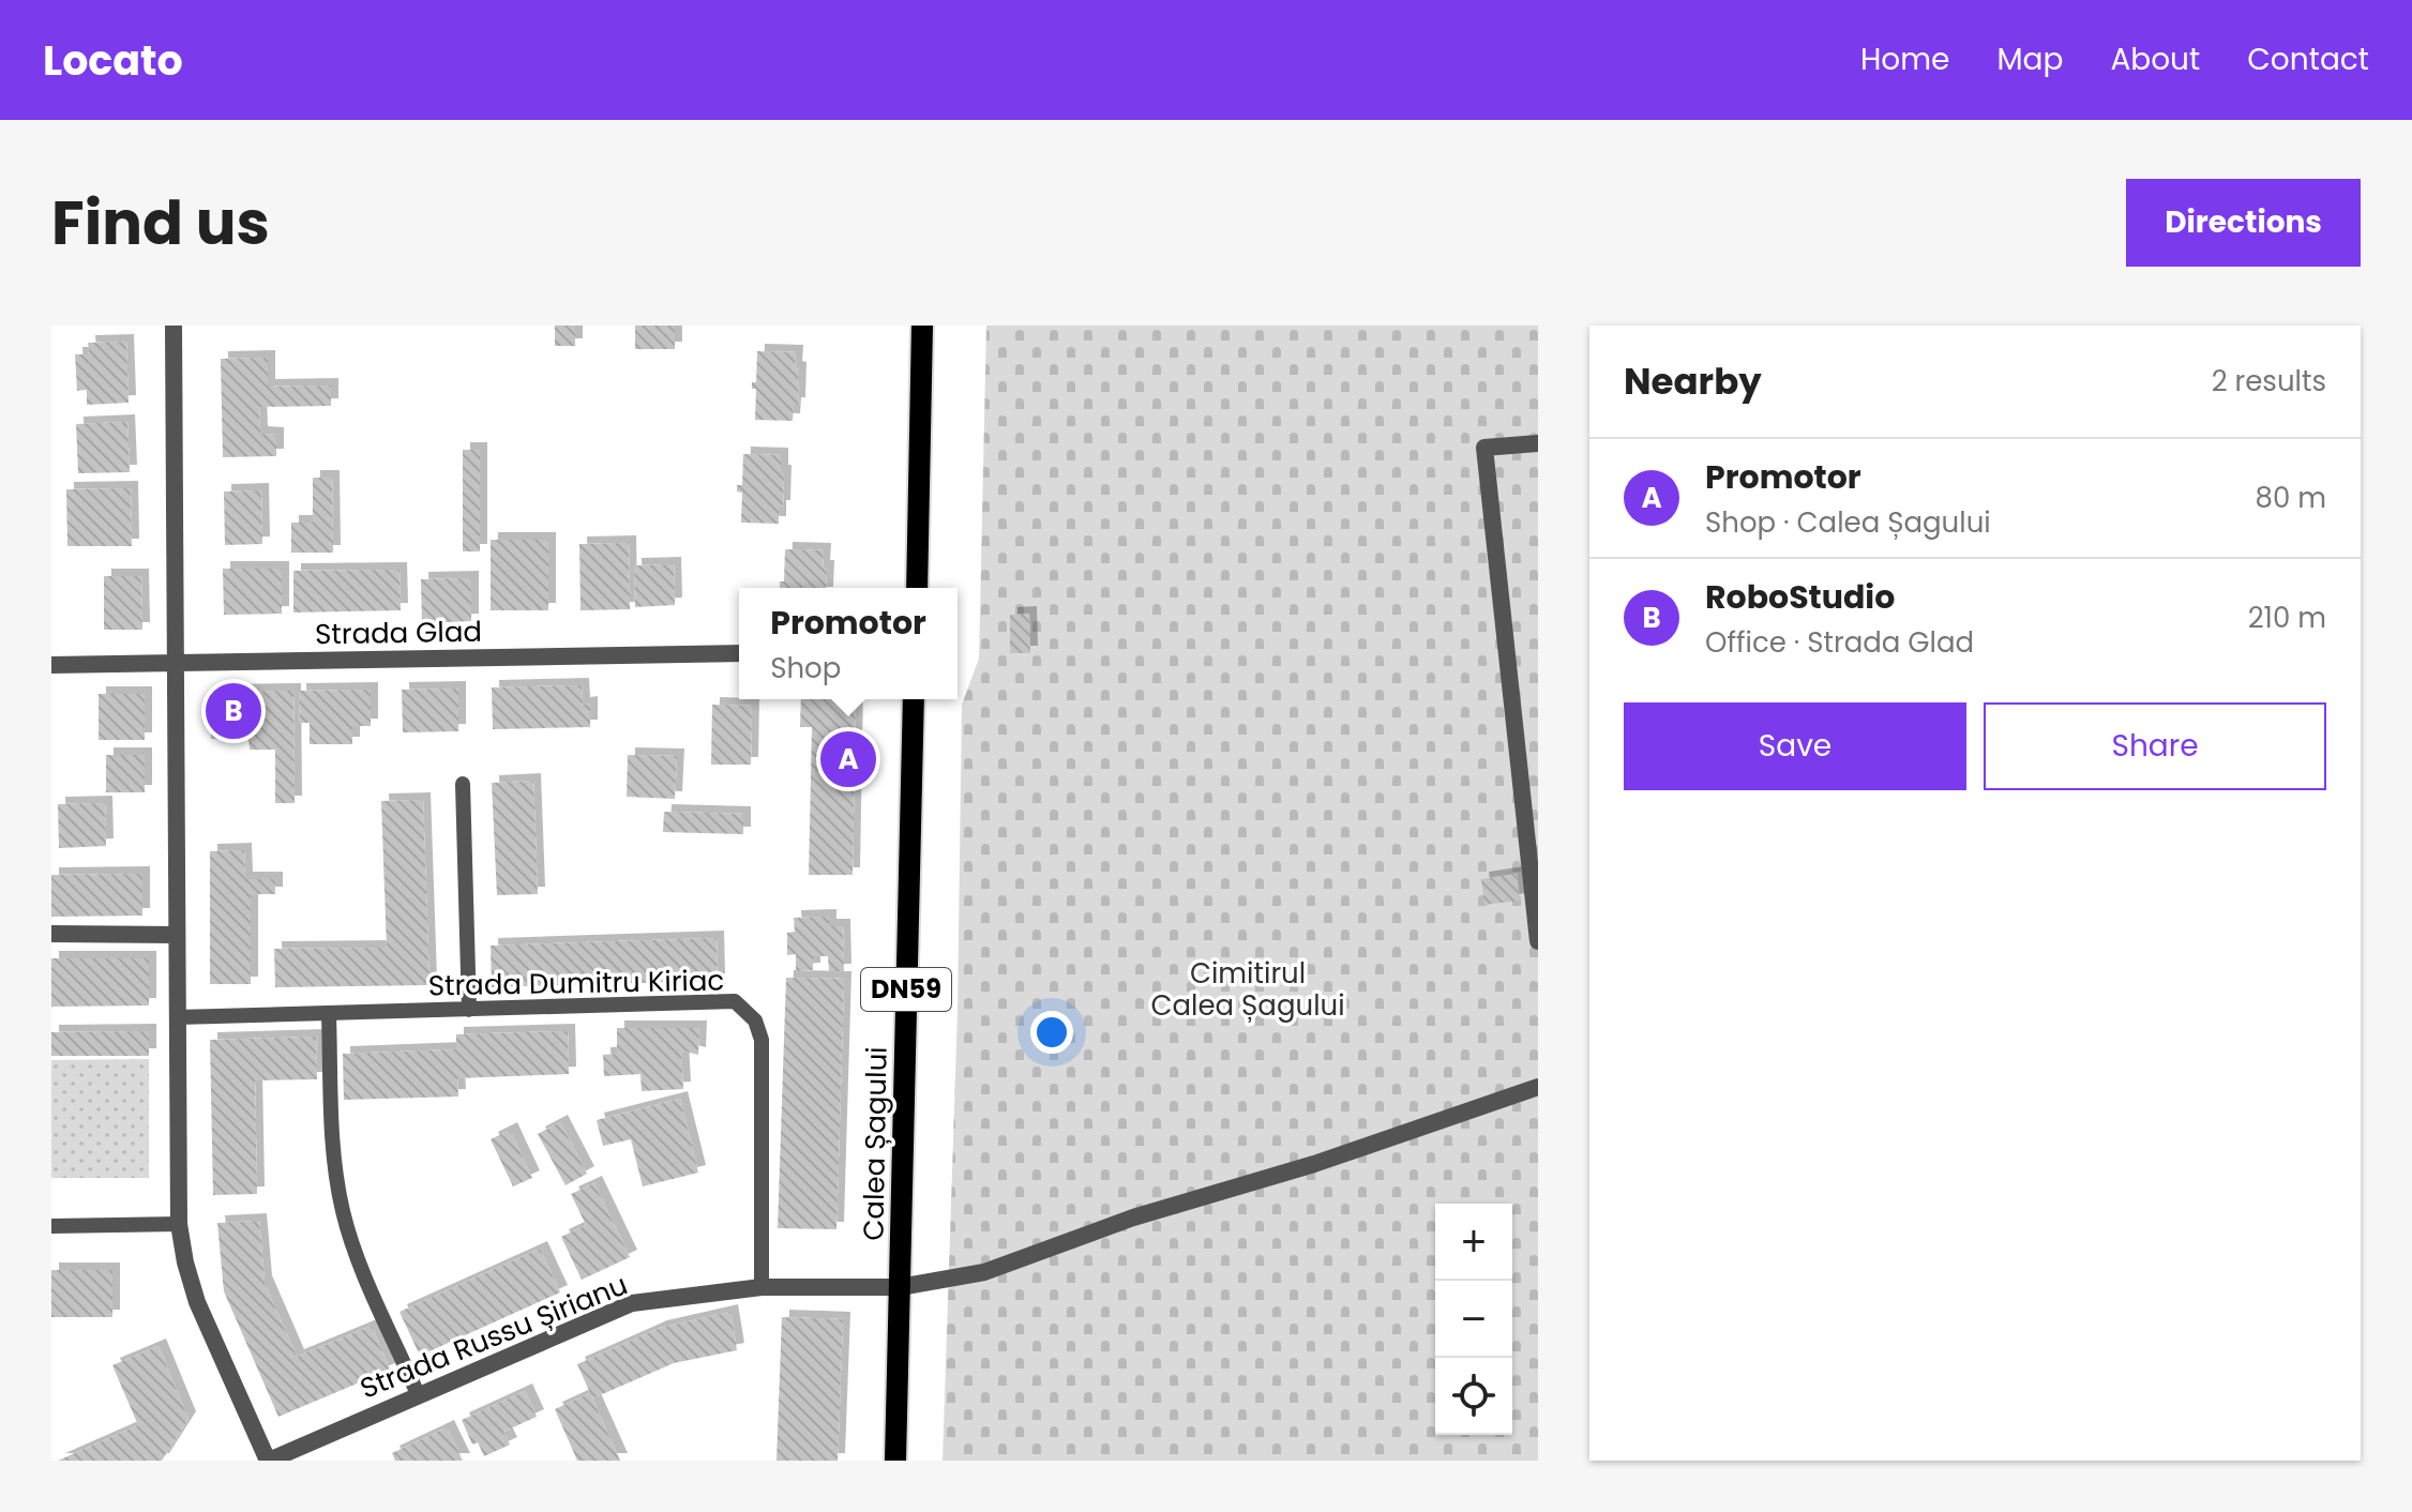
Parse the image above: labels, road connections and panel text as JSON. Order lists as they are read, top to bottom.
{
  "streets": {
    "main road": ["DN59", "Calea Șagului"],
    "street": ["Strada Glad", "Strada Russu Șirianu"],
    "lane": ["Strada Dumitru Kiriac"]
  },
  "crossings": [
    ["Strada Dumitru Kiriac", "Strada Russu Șirianu"],
    ["DN59", "Calea Șagului"],
    ["DN59", "Strada Russu Șirianu"],
    ["Calea Șagului", "Strada Russu Șirianu"]
  ],
  "parks": ["Cimitirul Calea Șagului"],
  "page": {
    "header": "Locato",
    "nav": [
      "Home",
      "Map",
      "About",
      "Contact"
    ],
    "title": "Find us",
    "buttons": [
      "Directions",
      ["Save", "Share"]
    ],
    "heading": ["Nearby", "2 results"],
    "list": [
      {
        "mark": "A",
        "name": "Promotor",
        "note": "Shop · Calea Șagului",
        "value": "80 m"
      },
      {
        "mark": "B",
        "name": "RoboStudio",
        "note": "Office · Strada Glad",
        "value": "210 m"
      }
    ],
    "popup": ["Promotor", "Shop"],
    "pins": ["B", "A"],
    "map_buttons": ["+", "−"]
  }
}
